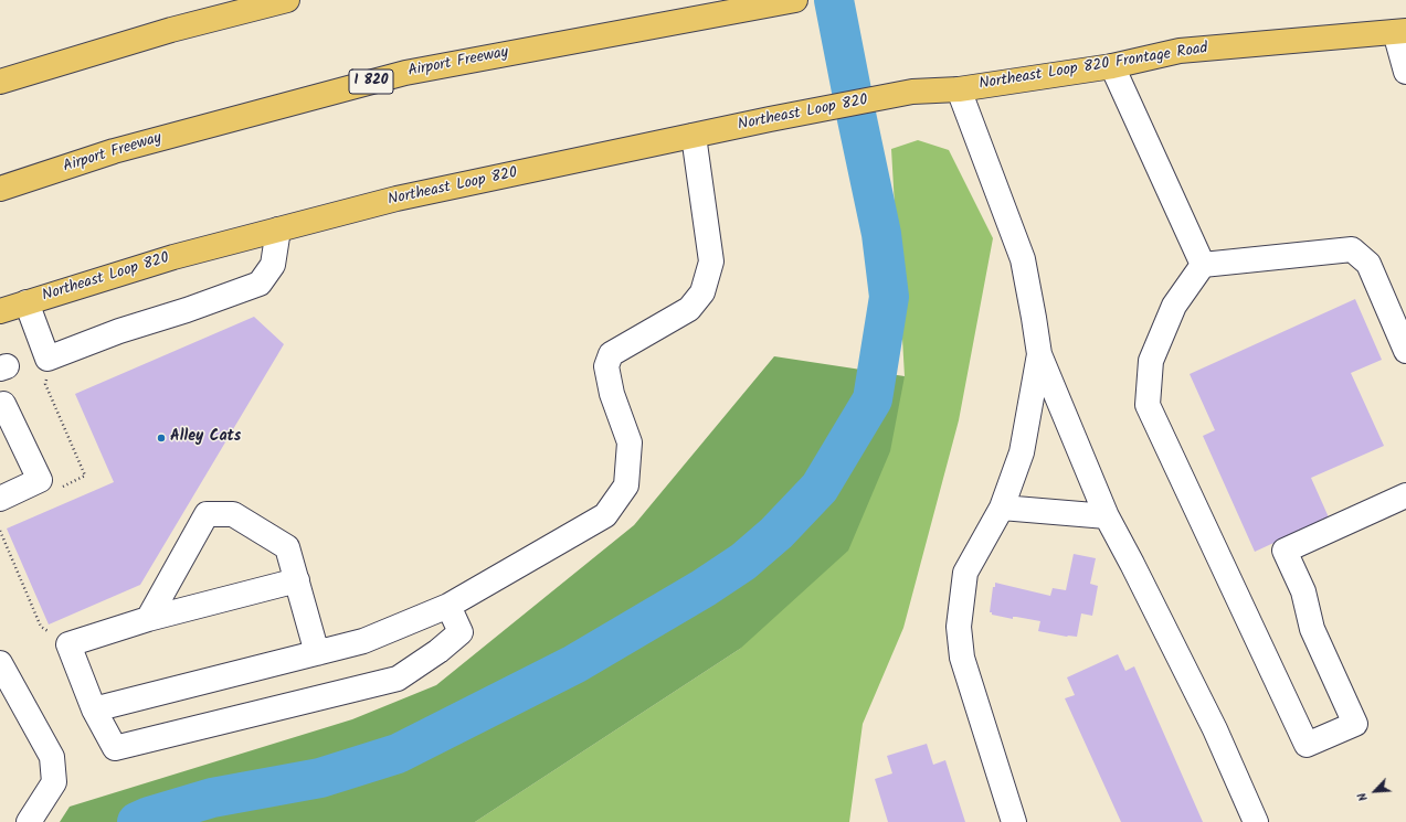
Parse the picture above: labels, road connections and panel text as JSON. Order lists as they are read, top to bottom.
{
  "streets": {
    "main road": [
      "Airport Freeway",
      "Northeast Loop 820 Frontage Road",
      "I 820",
      "Northeast Loop 820"
    ]
  },
  "crossings": [
    ["Northeast Loop 820 Frontage Road", "Northeast Loop 820"]
  ],
  "places": ["Alley Cats"],
  "north": "bottom left"
}
